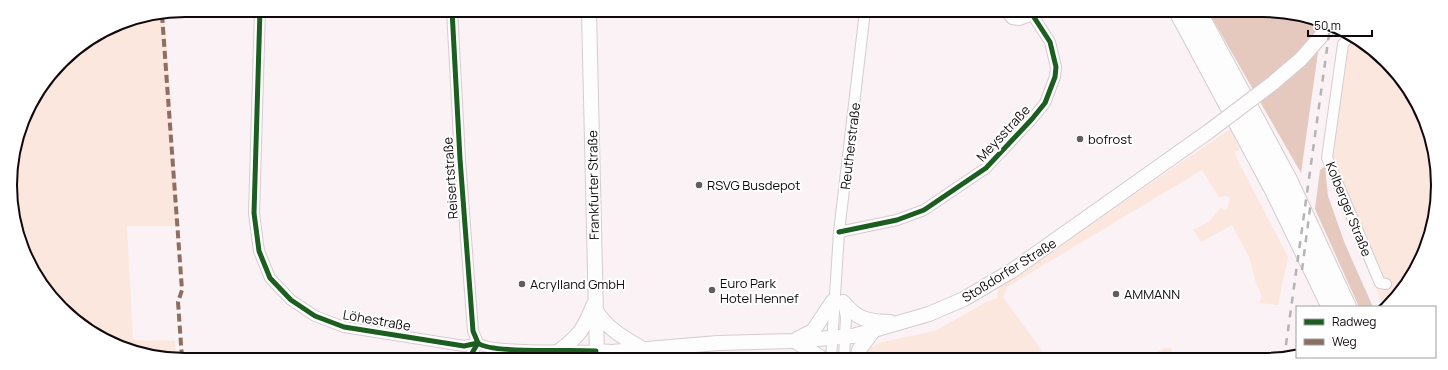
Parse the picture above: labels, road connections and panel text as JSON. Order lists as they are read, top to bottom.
{
  "streets": {
    "main road": ["Frankfurter Straße", "Stoßdorfer Straße"],
    "street": [
      "Meysstraße",
      "Reutherstraße",
      "Reisertstraße",
      "Kolberger Straße",
      "Löhestraße"
    ]
  },
  "crossings": [
    ["Meysstraße", "Reutherstraße"],
    ["Reutherstraße", "Stoßdorfer Straße"],
    ["Reisertstraße", "Löhestraße"]
  ],
  "places": [
    "bofrost",
    "RSVG Busdepot",
    "Acrylland GmbH",
    "Euro Park Hotel Hennef",
    "AMMANN"
  ],
  "legend": ["Radweg", "Weg"],
  "scale_bar": "50 m"
}
